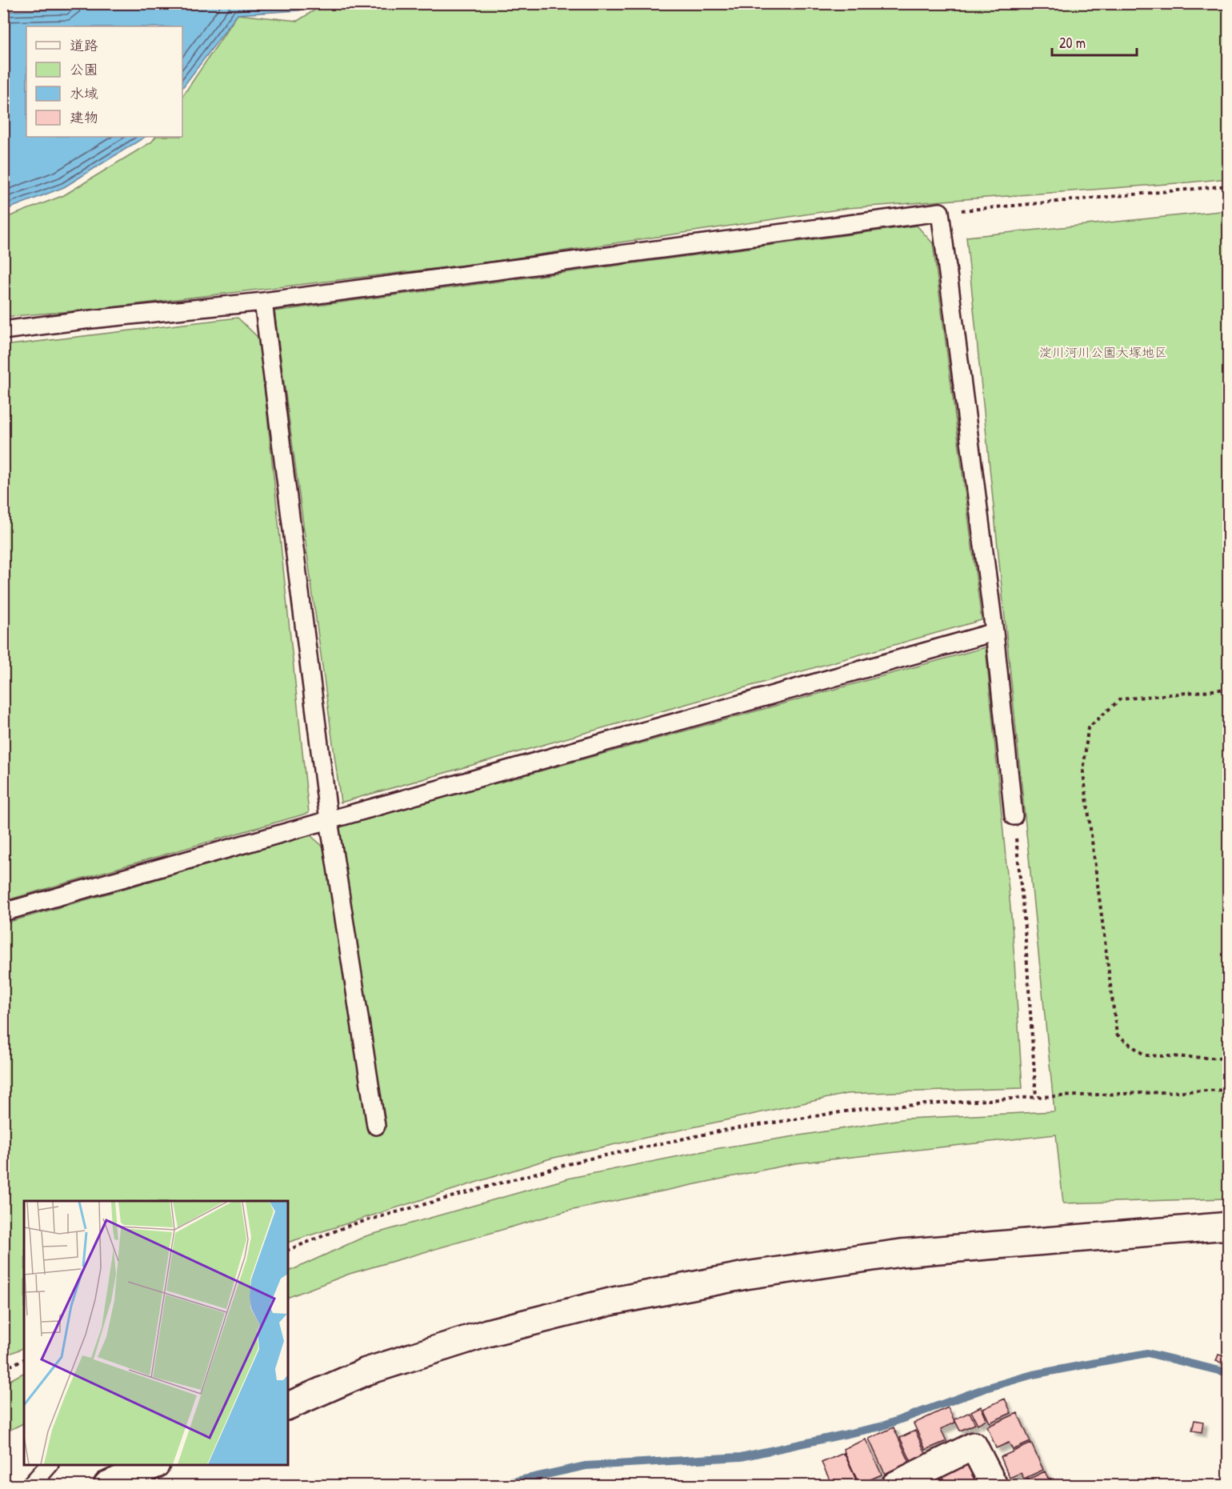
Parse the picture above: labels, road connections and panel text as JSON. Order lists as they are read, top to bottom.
{
  "parks": ["淀川河川公園大塚地区"],
  "legend": [
    "道路",
    "公園",
    "水域",
    "建物"
  ],
  "scale_bar": "20 m"
}
